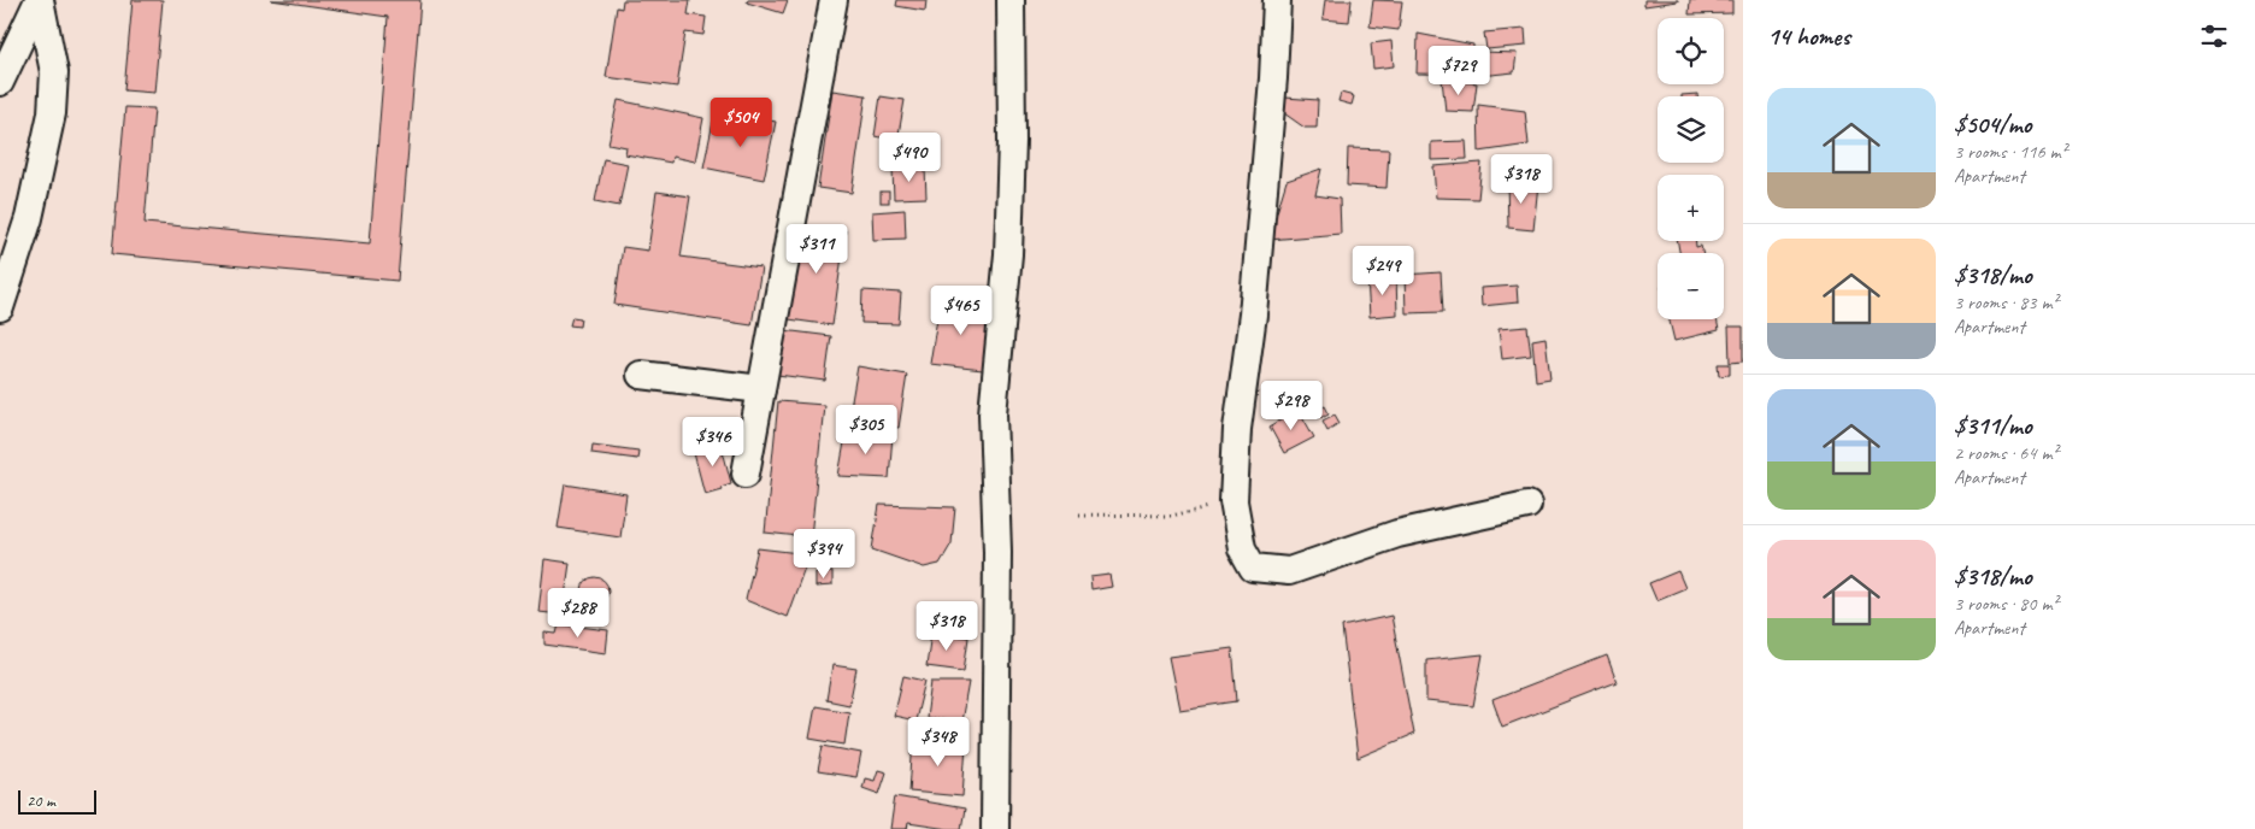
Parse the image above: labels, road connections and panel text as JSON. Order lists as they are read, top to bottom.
{
  "scale_bar": "20 m",
  "page": {
    "heading": "14 homes",
    "map_buttons": ["+", "−"],
    "price": [
      "$729",
      "$504",
      "$490",
      "$318",
      "$311",
      "$249",
      "$465",
      "$298",
      "$305",
      "$346",
      "$394",
      "$288",
      "$318",
      "$348"
    ],
    "list": [
      {
        "name": "$504/mo",
        "note": "3 rooms · 116 m² · Apartment"
      },
      {
        "name": "$318/mo",
        "note": "3 rooms · 83 m² · Apartment"
      },
      {
        "name": "$311/mo",
        "note": "2 rooms · 64 m² · Apartment"
      },
      {
        "name": "$318/mo",
        "note": "3 rooms · 80 m² · Apartment"
      }
    ],
    "scale": "20 m"
  }
}
